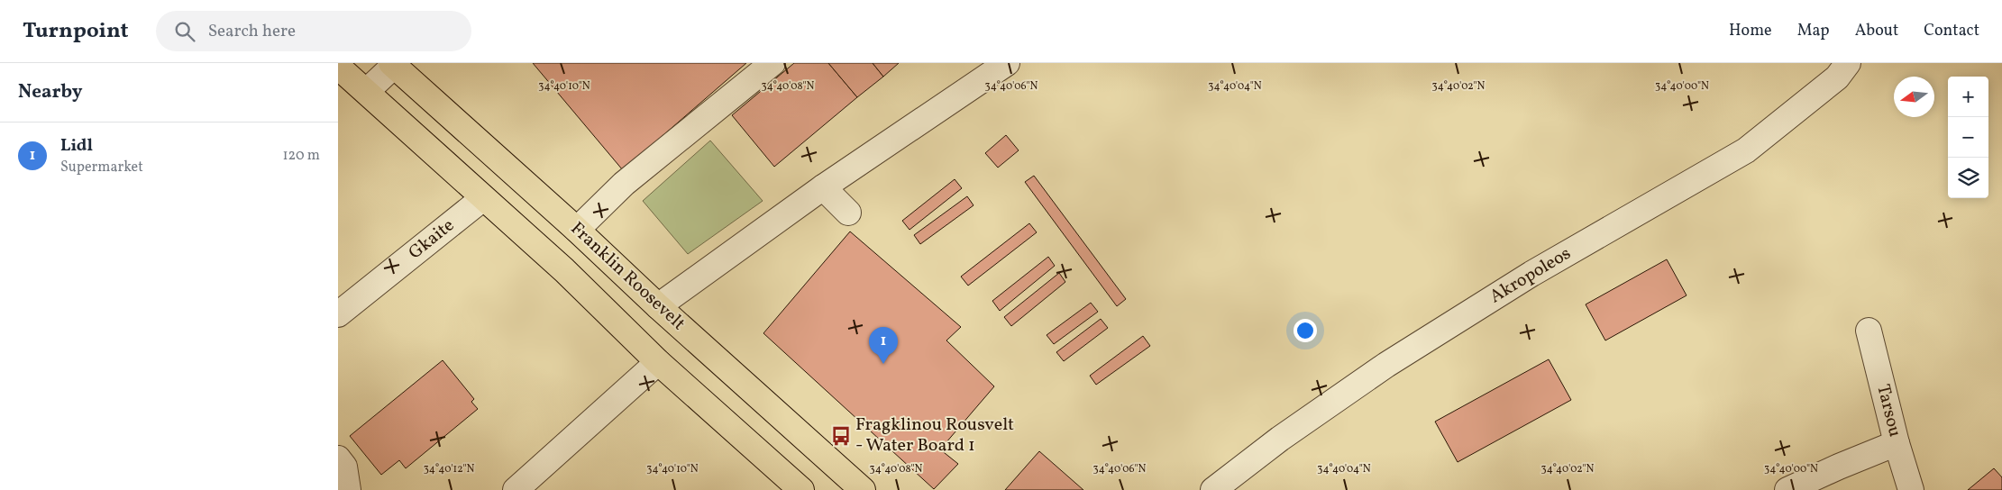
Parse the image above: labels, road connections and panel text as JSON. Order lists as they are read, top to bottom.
{
  "streets": {
    "main road": ["Franklin Roosevelt"],
    "street": ["Gkaite", "Akropoleos", "Tarsou"]
  },
  "places": {
    "bus stop": ["Fragklinou Rousvelt - Water Board 1"]
  },
  "north": "left",
  "page": {
    "header": "Turnpoint",
    "search": "Search here",
    "nav": [
      "Home",
      "Map",
      "About",
      "Contact"
    ],
    "heading": "Nearby",
    "map_buttons": ["+", "−"],
    "list": [
      {
        "mark": "1",
        "name": "Lidl",
        "note": "Supermarket",
        "value": "120 m"
      }
    ],
    "pins": "1"
  },
  "coordinates": [
    "34°40'06\"N",
    "34°40'02\"N",
    "34°40'00\"N",
    "34°40'10\"N",
    "34°40'08\"N",
    "34°40'04\"N",
    "34°40'12\"N"
  ]
}
